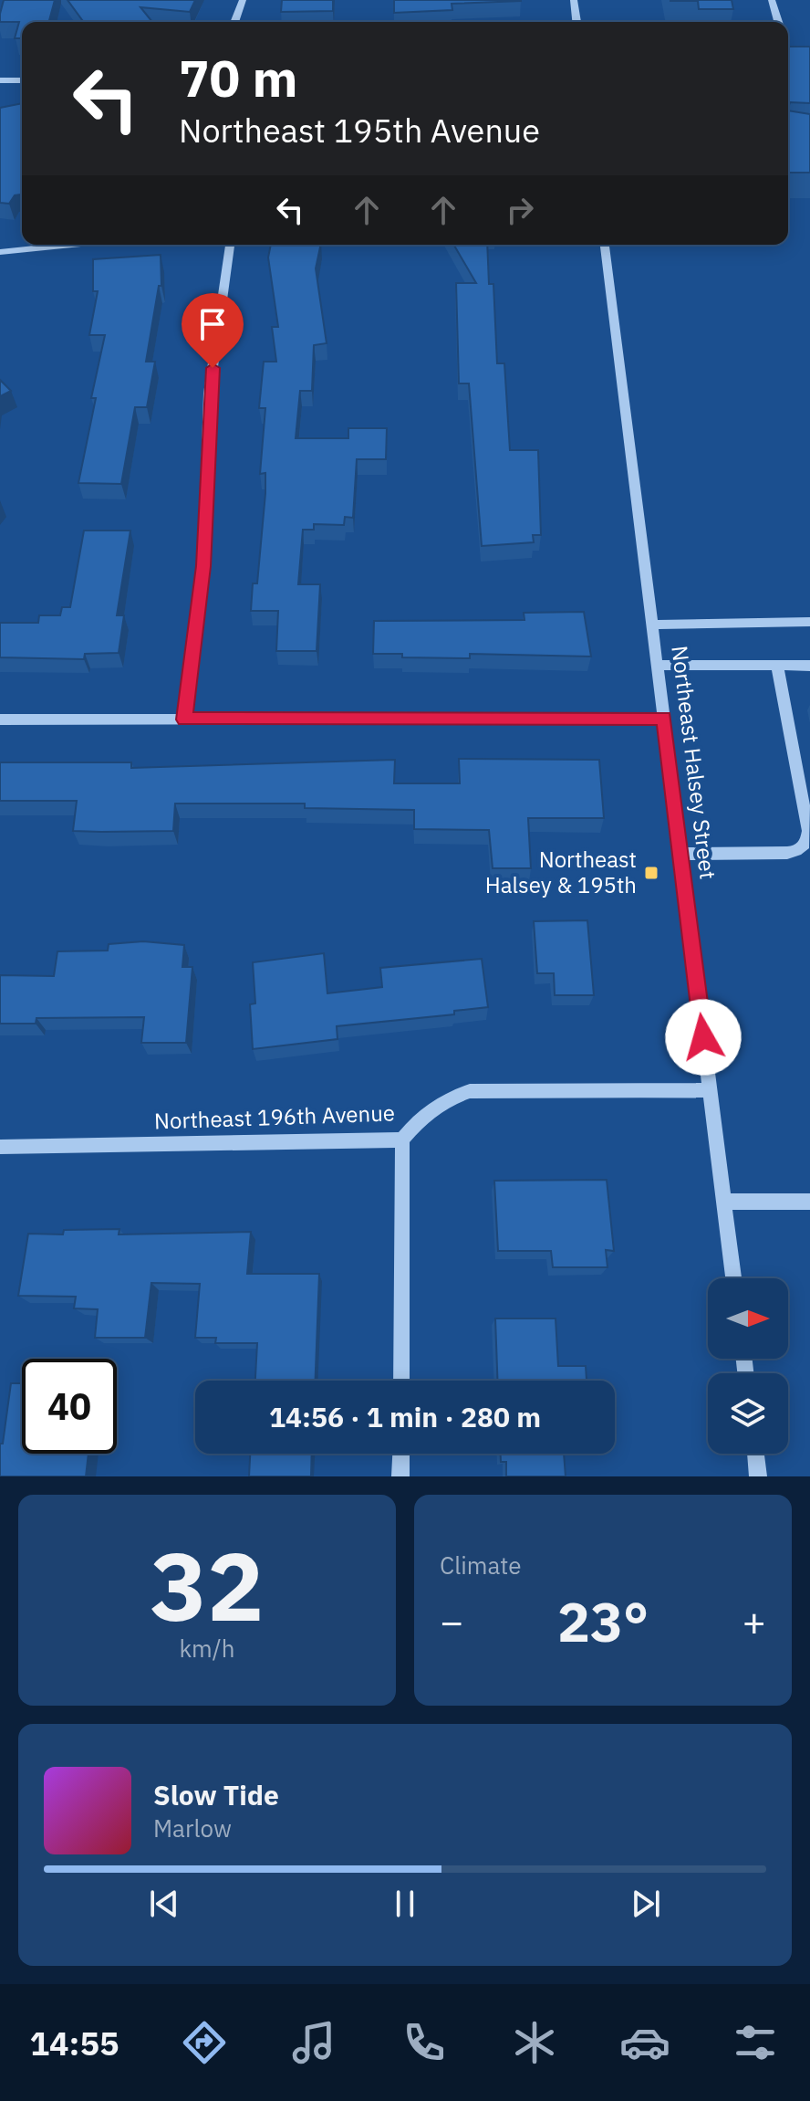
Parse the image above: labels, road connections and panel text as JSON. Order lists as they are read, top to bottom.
{
  "streets": {
    "street": ["Northeast Halsey Street", "Northeast 196th Avenue"]
  },
  "crossings": [
    ["Northeast Halsey Street", "Northeast 196th Avenue"]
  ],
  "places": {
    "transit": ["Northeast Halsey & 195th"]
  },
  "north": "right",
  "page": {
    "turn": ["70 m", "Northeast 195th Avenue"],
    "limit": "40",
    "trip": "14:56 · 1 min · 280 m",
    "tile": [
      ["32", "km/h"],
      "Climate"
    ],
    "heat": ["−", "23°", "+"],
    "song": ["Slow Tide", "Marlow"],
    "tabs": "14:55"
  }
}
